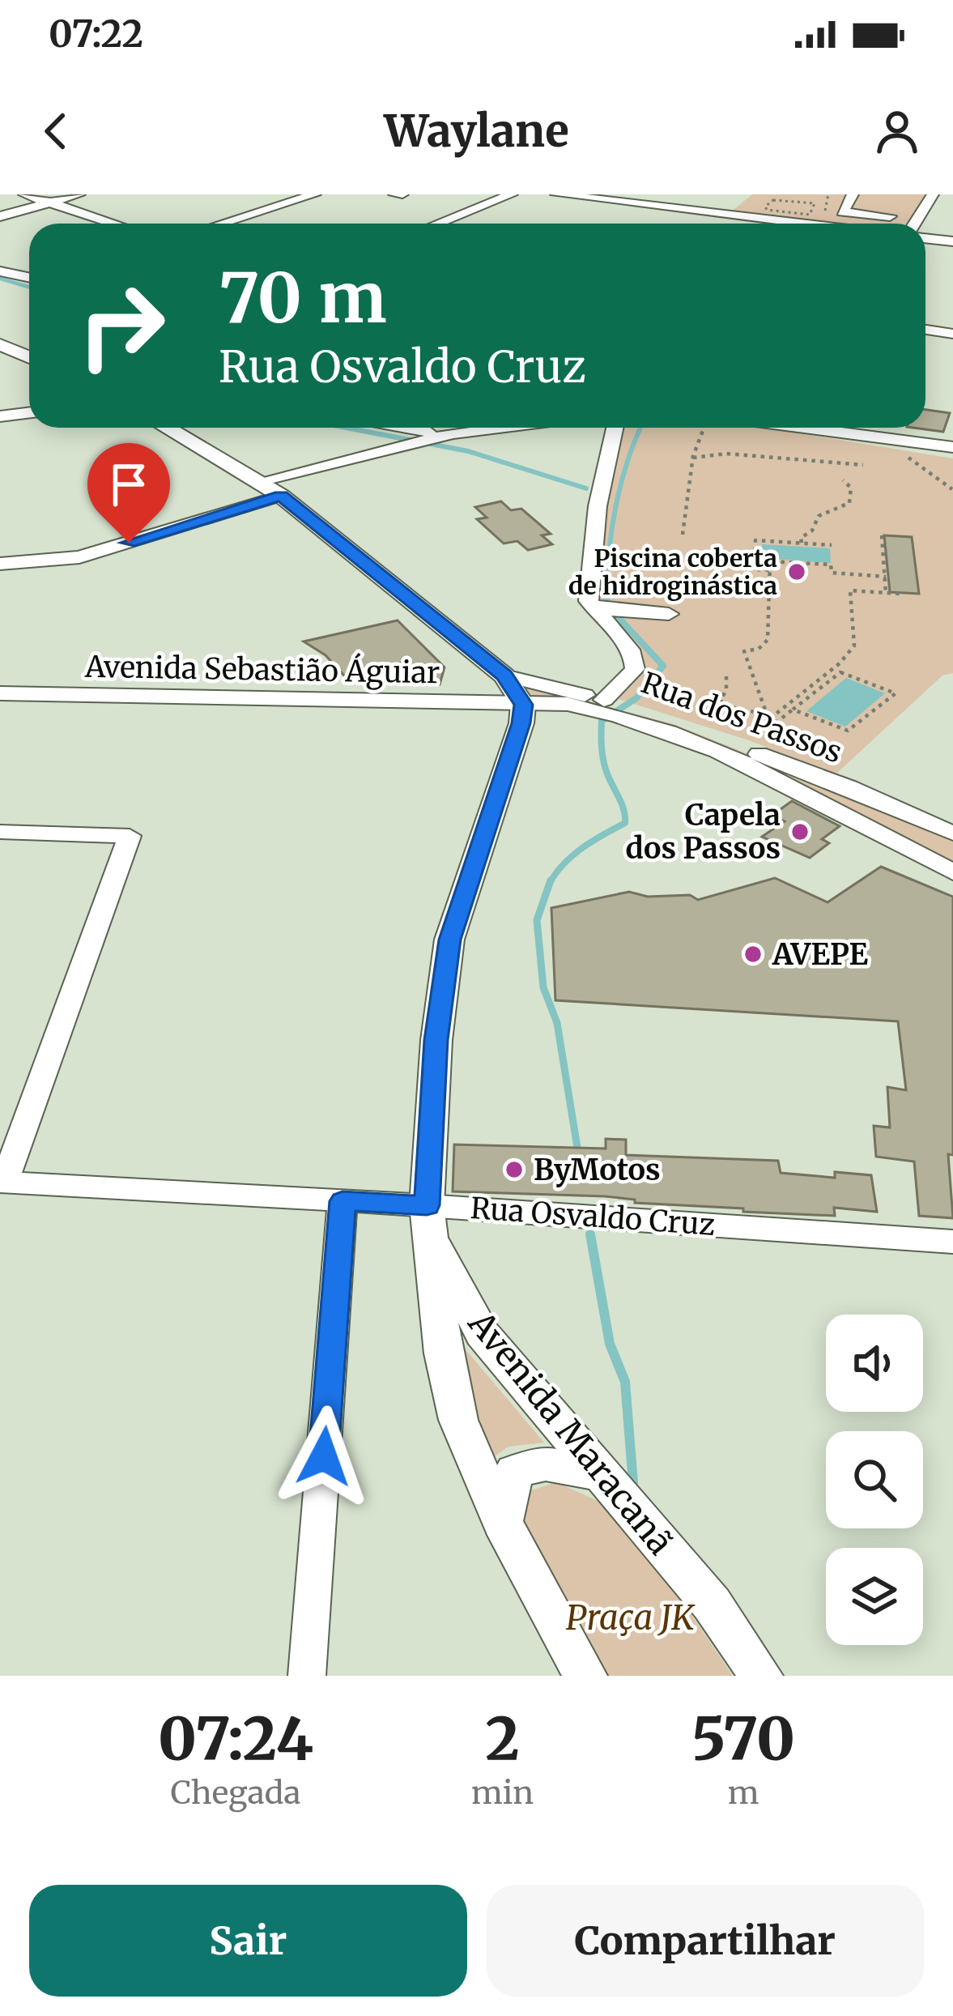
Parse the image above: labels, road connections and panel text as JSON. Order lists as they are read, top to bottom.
{
  "streets": {
    "main road": ["Avenida Maracanã"],
    "street": ["Avenida Sebastião Águiar", "Rua dos Passos", "Rua Osvaldo Cruz"]
  },
  "crossings": [
    ["Avenida Sebastião Águiar", "Rua dos Passos"],
    ["Rua Osvaldo Cruz", "Avenida Maracanã"]
  ],
  "parks": ["Praça JK"],
  "places": [
    "Piscina coberta de hidroginástica",
    "Capela dos Passos",
    "AVEPE",
    "ByMotos"
  ],
  "page": {
    "status": "07:22",
    "header": "Waylane",
    "turn": ["70 m", "Rua Osvaldo Cruz"],
    "eta": [
      "07:24",
      "Chegada",
      "2",
      "min",
      "570",
      "m"
    ],
    "buttons": ["Sair", "Compartilhar"]
  }
}
